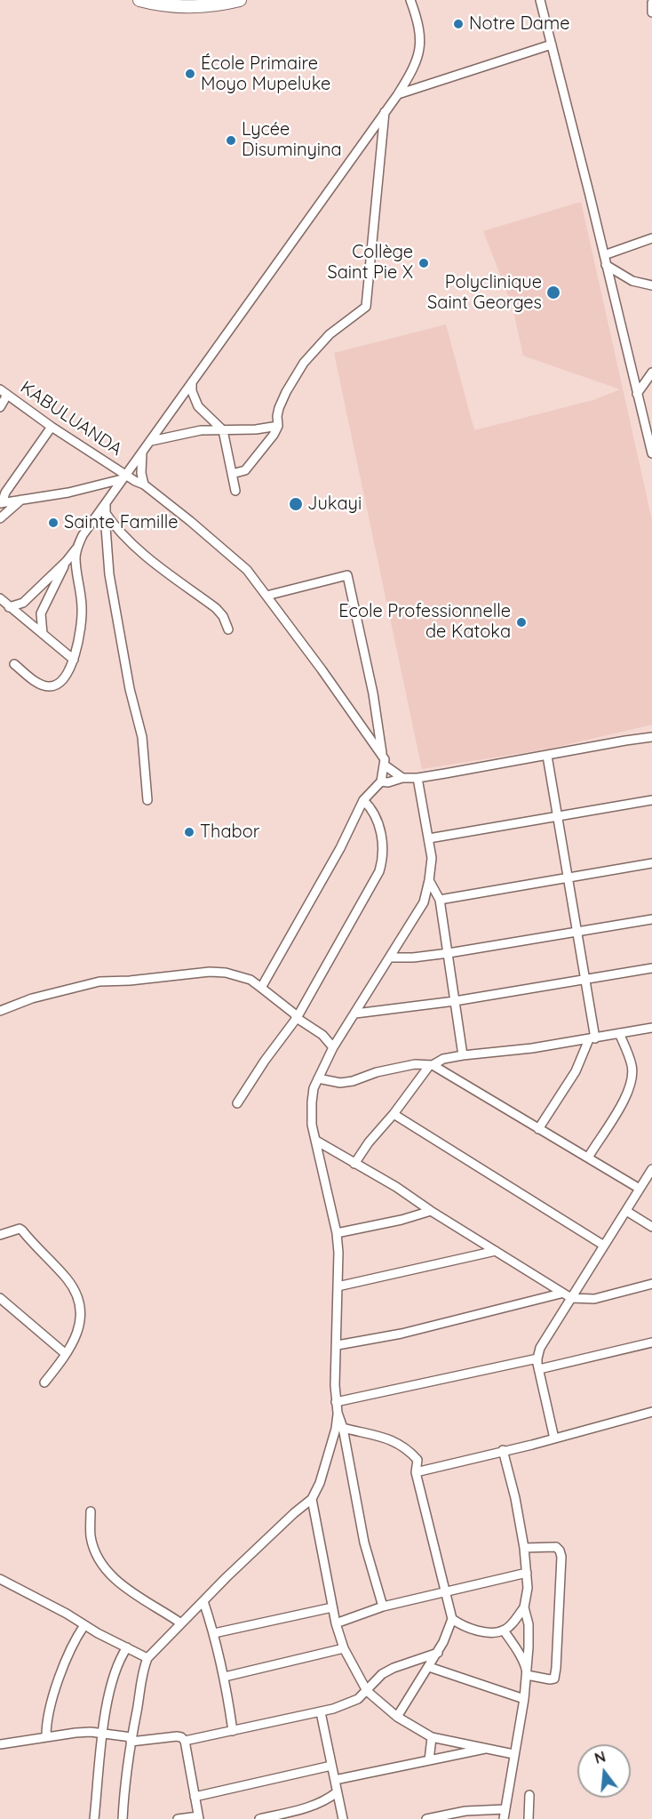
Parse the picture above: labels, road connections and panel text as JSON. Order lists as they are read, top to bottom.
{
  "streets": {
    "street": ["KABULUANDA"]
  },
  "places": [
    "Notre Dame",
    "École Primaire Moyo Mupeluke",
    "Lycée Disuminyina",
    "Collège Saint Pie X",
    "Polyclinique Saint Georges",
    "Jukayi",
    "Sainte Famille",
    "Ecole Professionnelle de Katoka",
    "Thabor"
  ],
  "north": "top"
}
